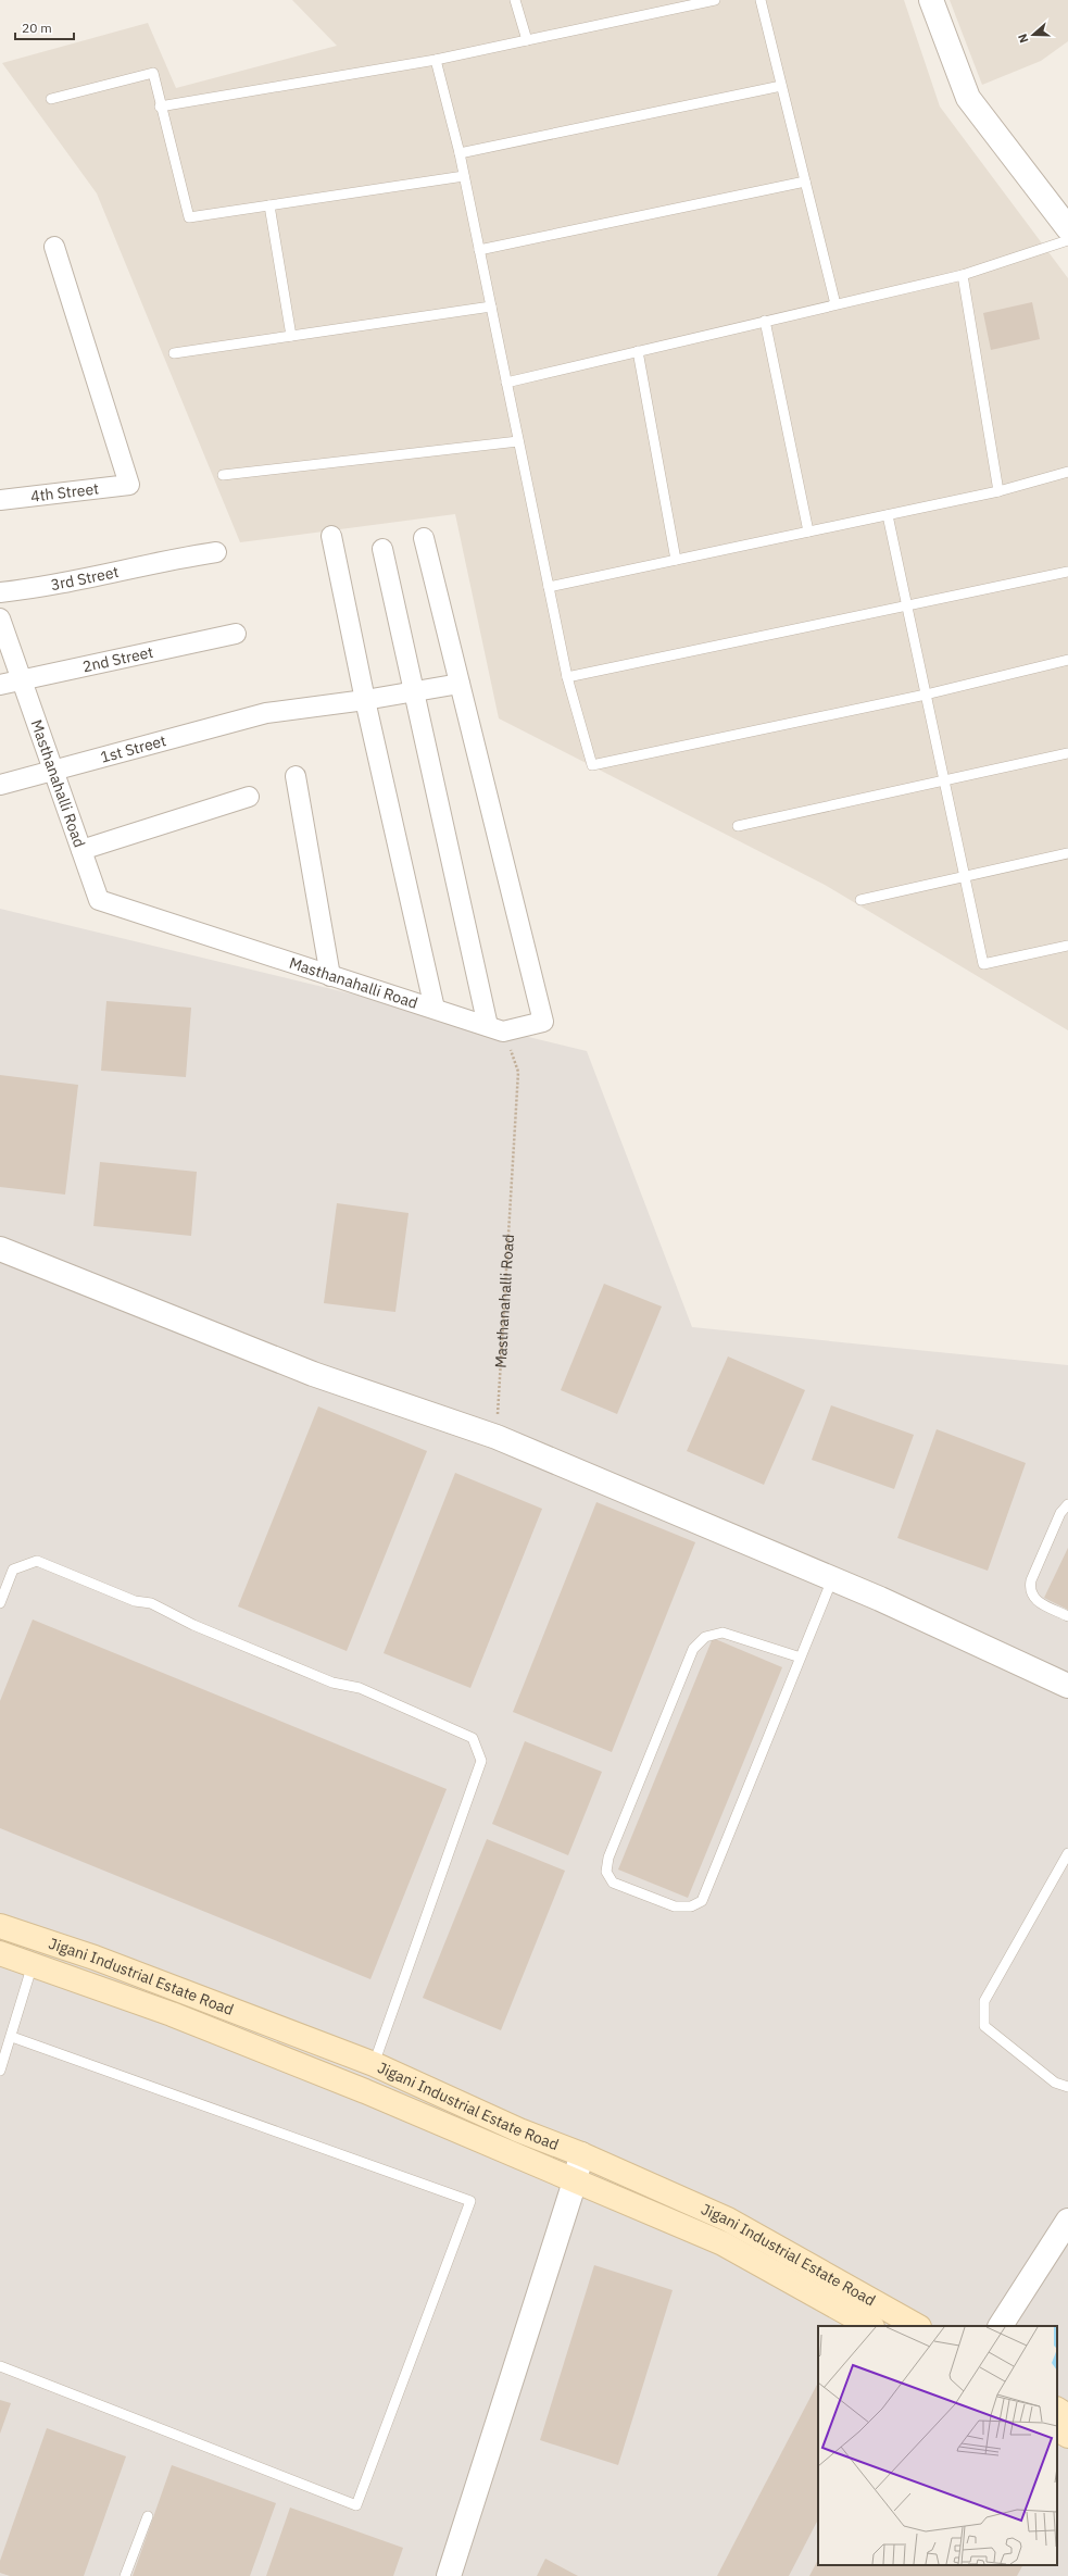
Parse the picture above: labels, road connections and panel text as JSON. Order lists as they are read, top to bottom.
{
  "streets": {
    "main road": ["Jigani Industrial Estate Road"],
    "street": [
      "4th Street",
      "3rd Street",
      "2nd Street",
      "1st Street",
      "Masthanahalli Road"
    ]
  },
  "crossings": [
    ["2nd Street", "Masthanahalli Road"],
    ["1st Street", "Masthanahalli Road"]
  ],
  "scale_bar": "20 m",
  "north": "left"
}
